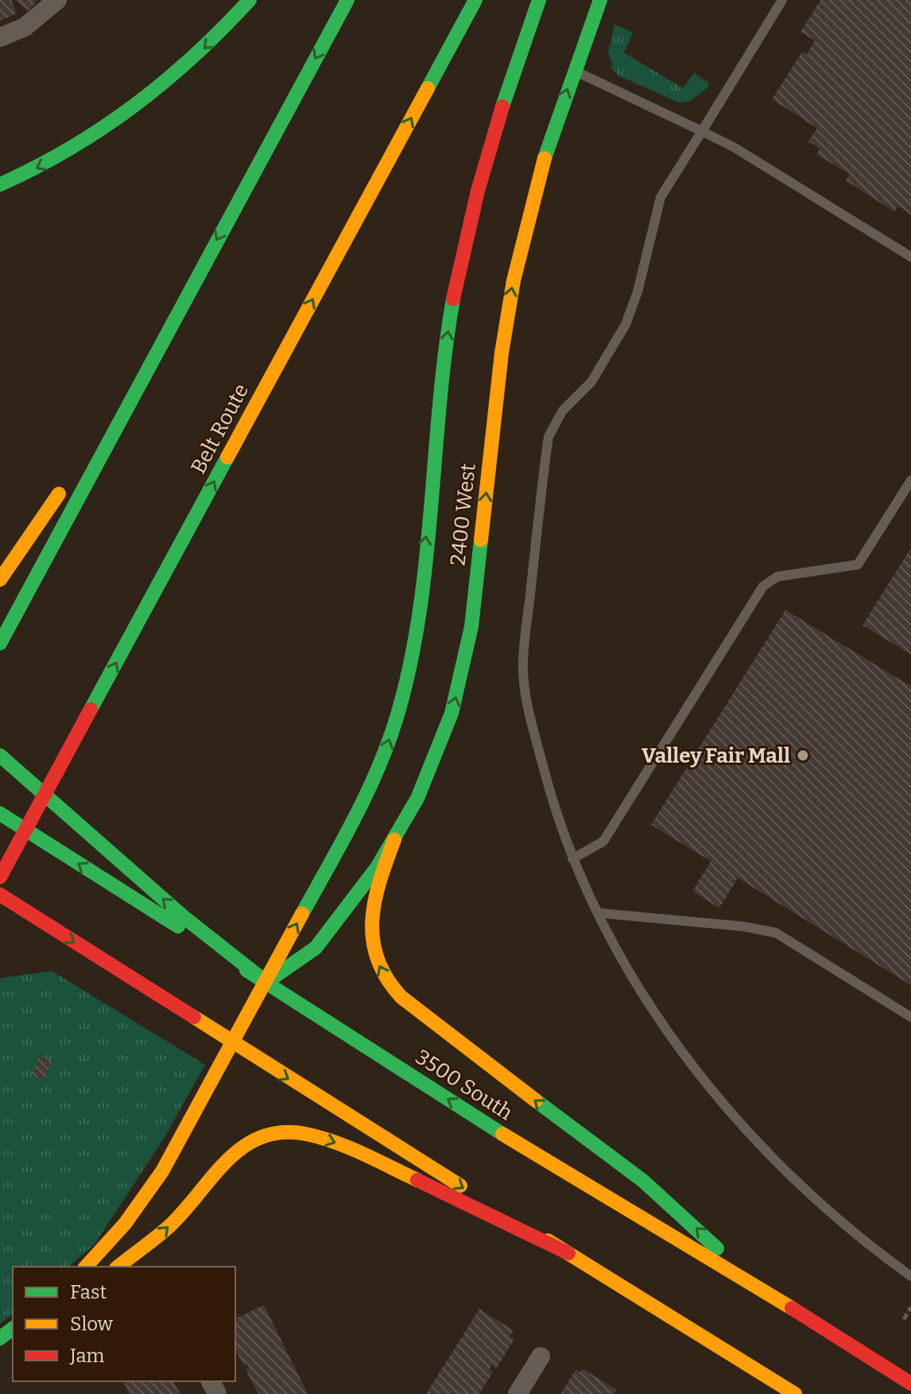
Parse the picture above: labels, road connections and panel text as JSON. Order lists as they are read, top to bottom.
{
  "streets": {
    "main road": ["Belt Route", "2400 West", "3500 South"]
  },
  "crossings": [
    ["2400 West", "3500 South"]
  ],
  "places": ["Valley Fair Mall"],
  "legend": ["Fast", "Slow", "Jam"]
}
